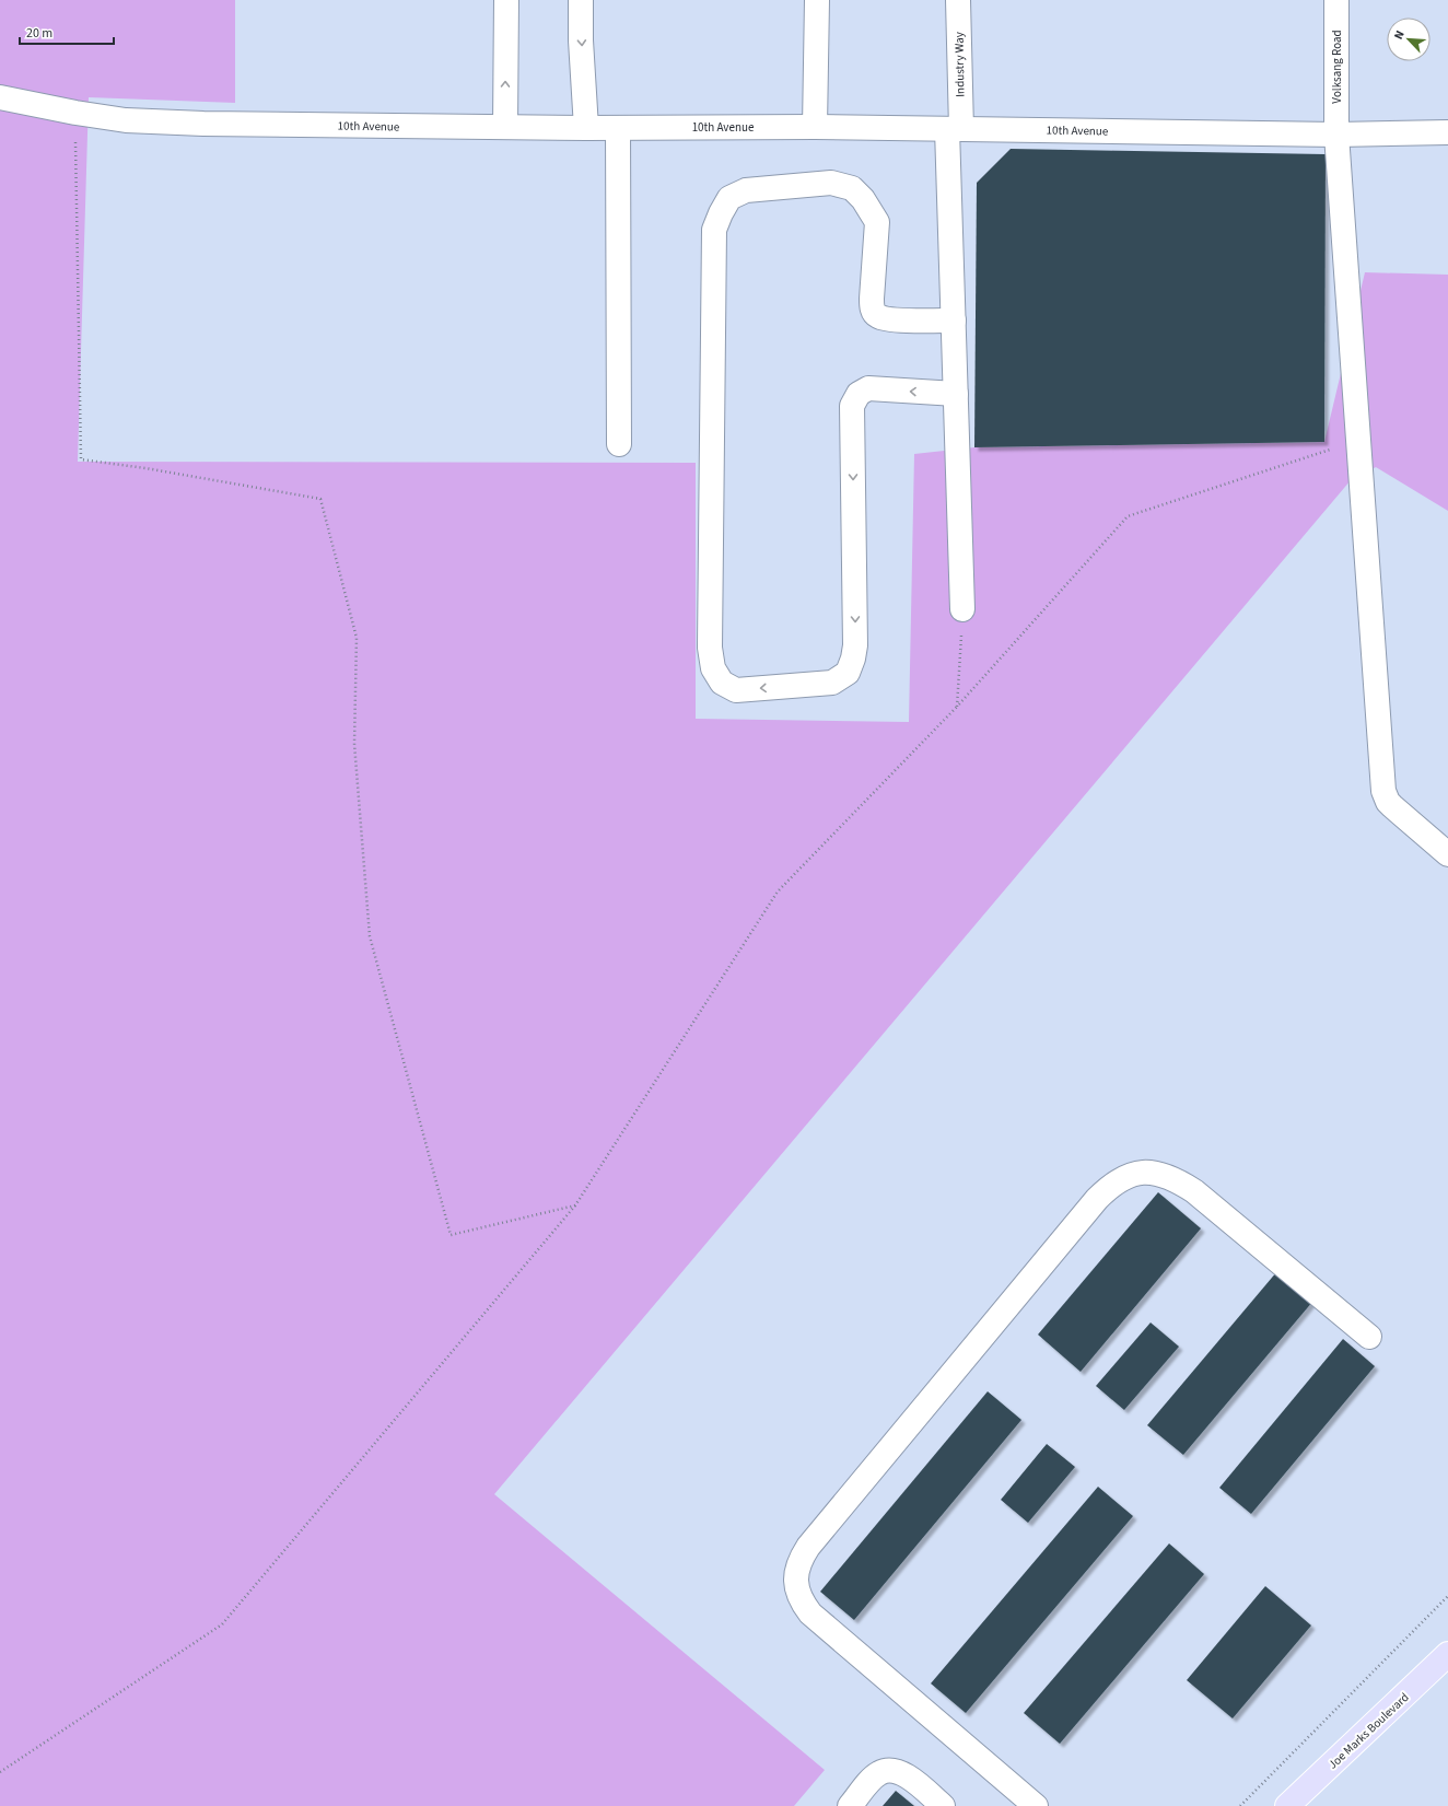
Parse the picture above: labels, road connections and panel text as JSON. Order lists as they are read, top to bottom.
{
  "streets": {
    "main road": ["Joe Marks Boulevard"],
    "street": ["Industry Way", "Volksang Road", "10th Avenue"]
  },
  "crossings": [
    ["Industry Way", "10th Avenue"],
    ["Volksang Road", "10th Avenue"]
  ],
  "scale_bar": "20 m",
  "north": "top left"
}
